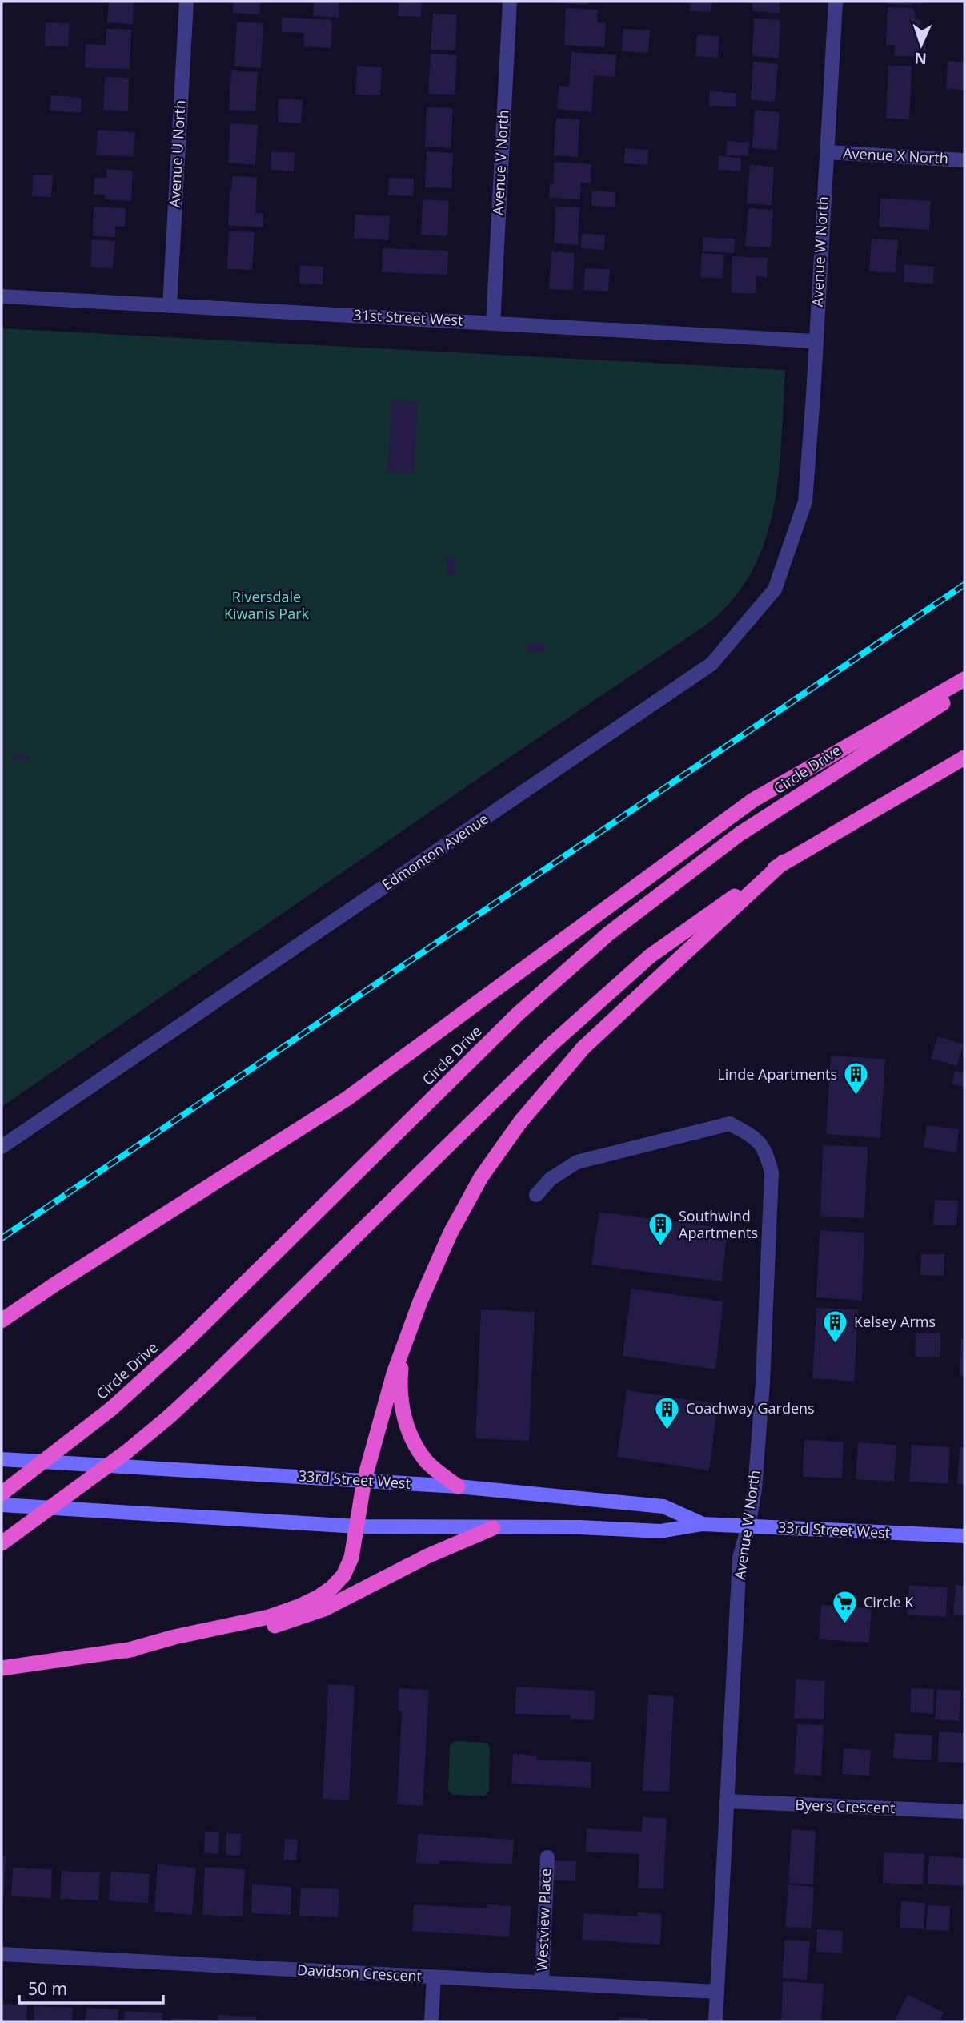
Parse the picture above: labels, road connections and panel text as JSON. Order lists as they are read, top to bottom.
{
  "streets": {
    "highway": ["Circle Drive"],
    "main road": ["33rd Street West"],
    "street": [
      "Avenue U North",
      "Avenue X North",
      "Avenue V North",
      "Avenue W North",
      "31st Street West",
      "Edmonton Avenue",
      "Byers Crescent",
      "Westview Place",
      "Davidson Crescent"
    ]
  },
  "crossings": [
    ["Avenue U North", "31st Street West"],
    ["Avenue X North", "Avenue W North"],
    ["Avenue V North", "31st Street West"],
    ["Avenue W North", "31st Street West"],
    ["Avenue W North", "Edmonton Avenue"],
    ["Avenue W North", "33rd Street West"],
    ["Avenue W North", "Byers Crescent"],
    ["Avenue W North", "Davidson Crescent"],
    ["Westview Place", "Davidson Crescent"]
  ],
  "parks": ["Riversdale Kiwanis Park"],
  "places": {
    "building": [
      "Linde Apartments",
      "Southwind Apartments",
      "Kelsey Arms",
      "Coachway Gardens"
    ],
    "supermarket": ["Circle K"]
  },
  "scale_bar": "50 m",
  "north": "bottom"
}
